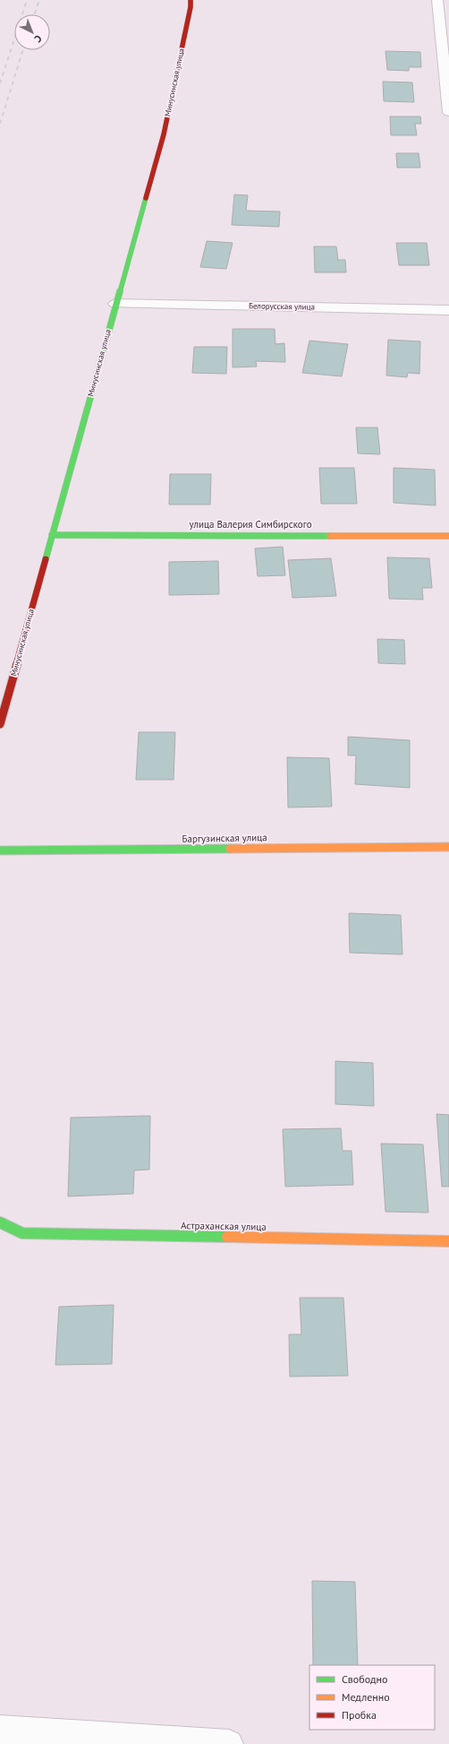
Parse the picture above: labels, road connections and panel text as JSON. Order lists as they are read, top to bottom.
{
  "streets": {
    "main road": [
      "Минусинская улица",
      "улица Валерия Симбирского",
      "Баргузинская улица",
      "Астраханская улица"
    ],
    "street": ["Белорусская улица"]
  },
  "crossings": [
    ["Минусинская улица", "Белорусская улица"],
    ["Минусинская улица", "улица Валерия Симбирского"]
  ],
  "legend": ["Свободно", "Медленно", "Пробка"],
  "north": "bottom right"
}
